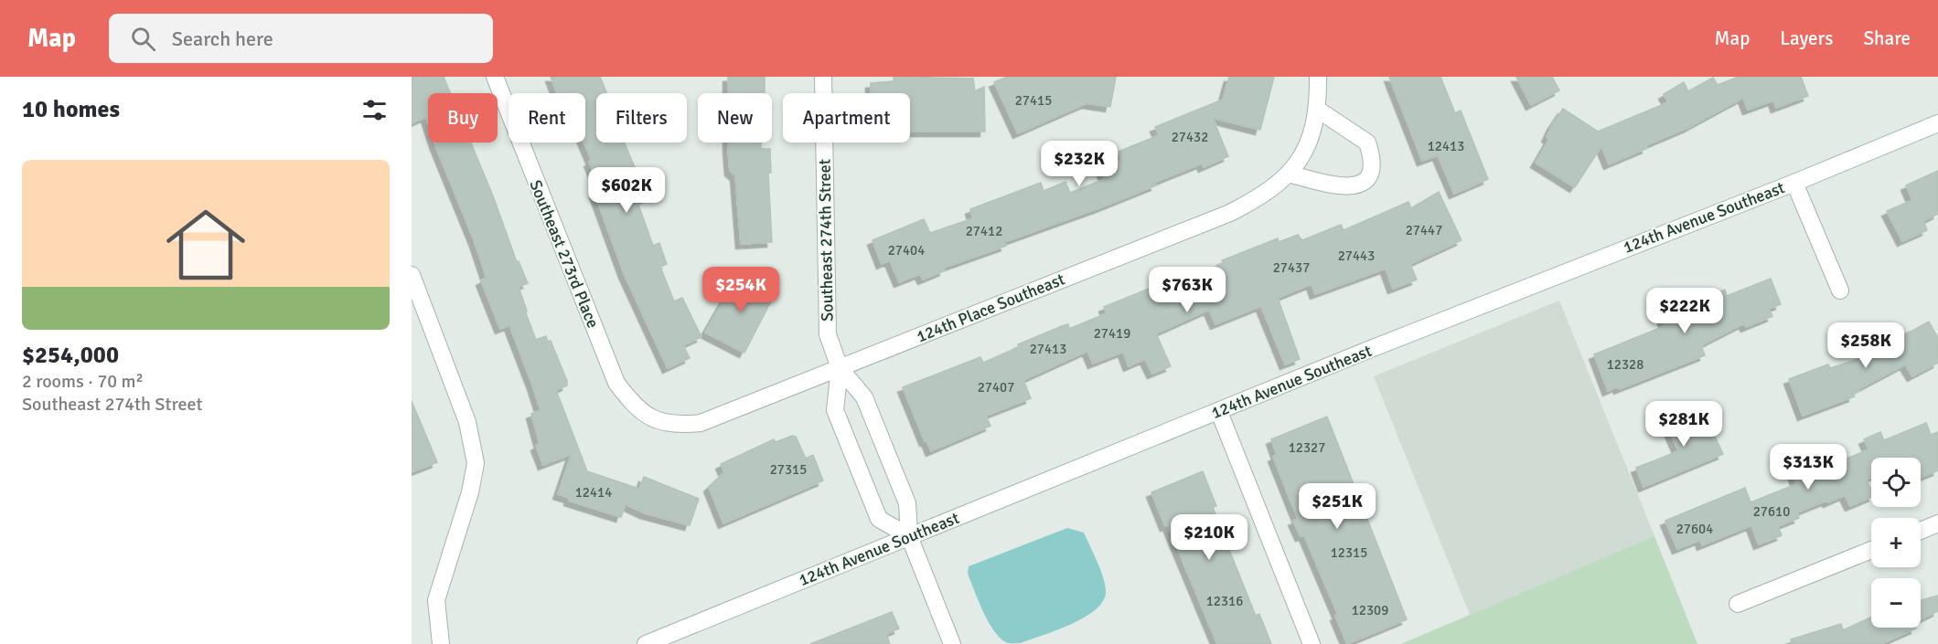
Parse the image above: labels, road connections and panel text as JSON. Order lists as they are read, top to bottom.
{
  "streets": {
    "street": [
      "124th Avenue Southeast",
      "Southeast 274th Street",
      "Southeast 273rd Place",
      "124th Place Southeast"
    ]
  },
  "crossings": [
    ["124th Avenue Southeast", "Southeast 274th Street"],
    ["Southeast 274th Street", "124th Place Southeast"],
    ["Southeast 273rd Place", "124th Place Southeast"]
  ],
  "house_numbers": [
    "27415",
    "27432",
    "12413",
    "27447",
    "27412",
    "27404",
    "27443",
    "27437",
    "27419",
    "27413",
    "12328",
    "27407",
    "12327",
    "27315",
    "12414",
    "27610",
    "27604",
    "12315",
    "12316",
    "12309"
  ],
  "page": {
    "header": "Map",
    "search": "Search here",
    "nav": ["Map", "Layers", "Share"],
    "heading": "10 homes",
    "chip": [
      "Buy",
      "Rent",
      "Filters",
      "New",
      "Apartment"
    ],
    "price": [
      "$232K",
      "$602K",
      "$254K",
      "$763K",
      "$222K",
      "$258K",
      "$281K",
      "$313K",
      "$251K",
      "$210K"
    ],
    "list": [
      {
        "name": "$254,000",
        "note": "2 rooms · 70 m² · Southeast 274th Street"
      }
    ],
    "map_buttons": ["+", "−"]
  }
}
